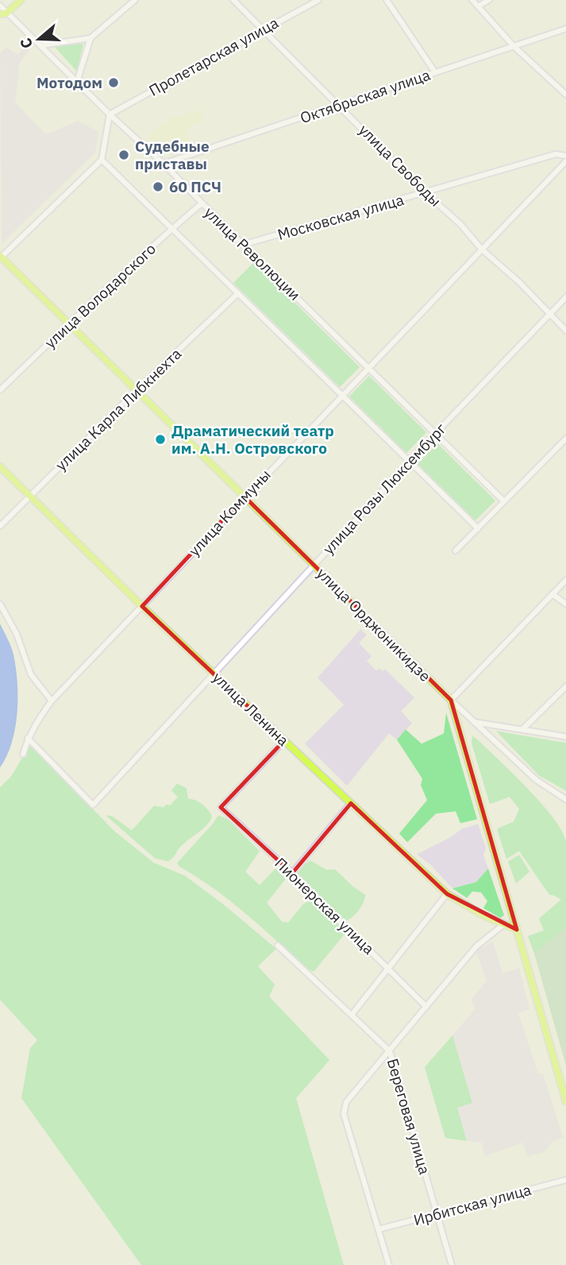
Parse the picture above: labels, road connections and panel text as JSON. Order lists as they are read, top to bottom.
{
  "streets": {
    "main road": ["улица Орджоникидзе", "улица Ленина"],
    "street": [
      "Пролетарская улица",
      "Октябрьская улица",
      "улица Свободы",
      "Московская улица",
      "улица Революции",
      "улица Володарского",
      "улица Карла Либкнехта",
      "улица Розы Люксембург",
      "улица Коммуны",
      "Пионерская улица",
      "Береговая улица",
      "Ирбитская улица"
    ]
  },
  "crossings": [
    ["Пролетарская улица", "улица Свободы"],
    ["Пролетарская улица", "улица Революции"],
    ["Октябрьская улица", "улица Свободы"],
    ["Октябрьская улица", "улица Революции"],
    ["улица Свободы", "Московская улица"],
    ["улица Свободы", "улица Розы Люксембург"],
    ["улица Свободы", "улица Коммуны"],
    ["Московская улица", "улица Революции"],
    ["улица Революции", "улица Володарского"],
    ["улица Революции", "улица Розы Люксембург"],
    ["улица Революции", "улица Коммуны"],
    ["улица Володарского", "улица Орджоникидзе"],
    ["улица Карла Либкнехта", "улица Орджоникидзе"],
    ["улица Карла Либкнехта", "улица Ленина"],
    ["улица Розы Люксембург", "улица Коммуны"],
    ["улица Розы Люксембург", "улица Орджоникидзе"],
    ["улица Розы Люксембург", "улица Ленина"],
    ["улица Коммуны", "улица Орджоникидзе"],
    ["улица Коммуны", "улица Ленина"],
    ["улица Орджоникидзе", "улица Ленина"],
    ["улица Ленина", "Пионерская улица"],
    ["Береговая улица", "Ирбитская улица"]
  ],
  "places": [
    "Мотодом",
    "Судебные приставы",
    "60 ПСЧ",
    "Драматический театр им. А.Н. Островского"
  ],
  "north": "left"
}
